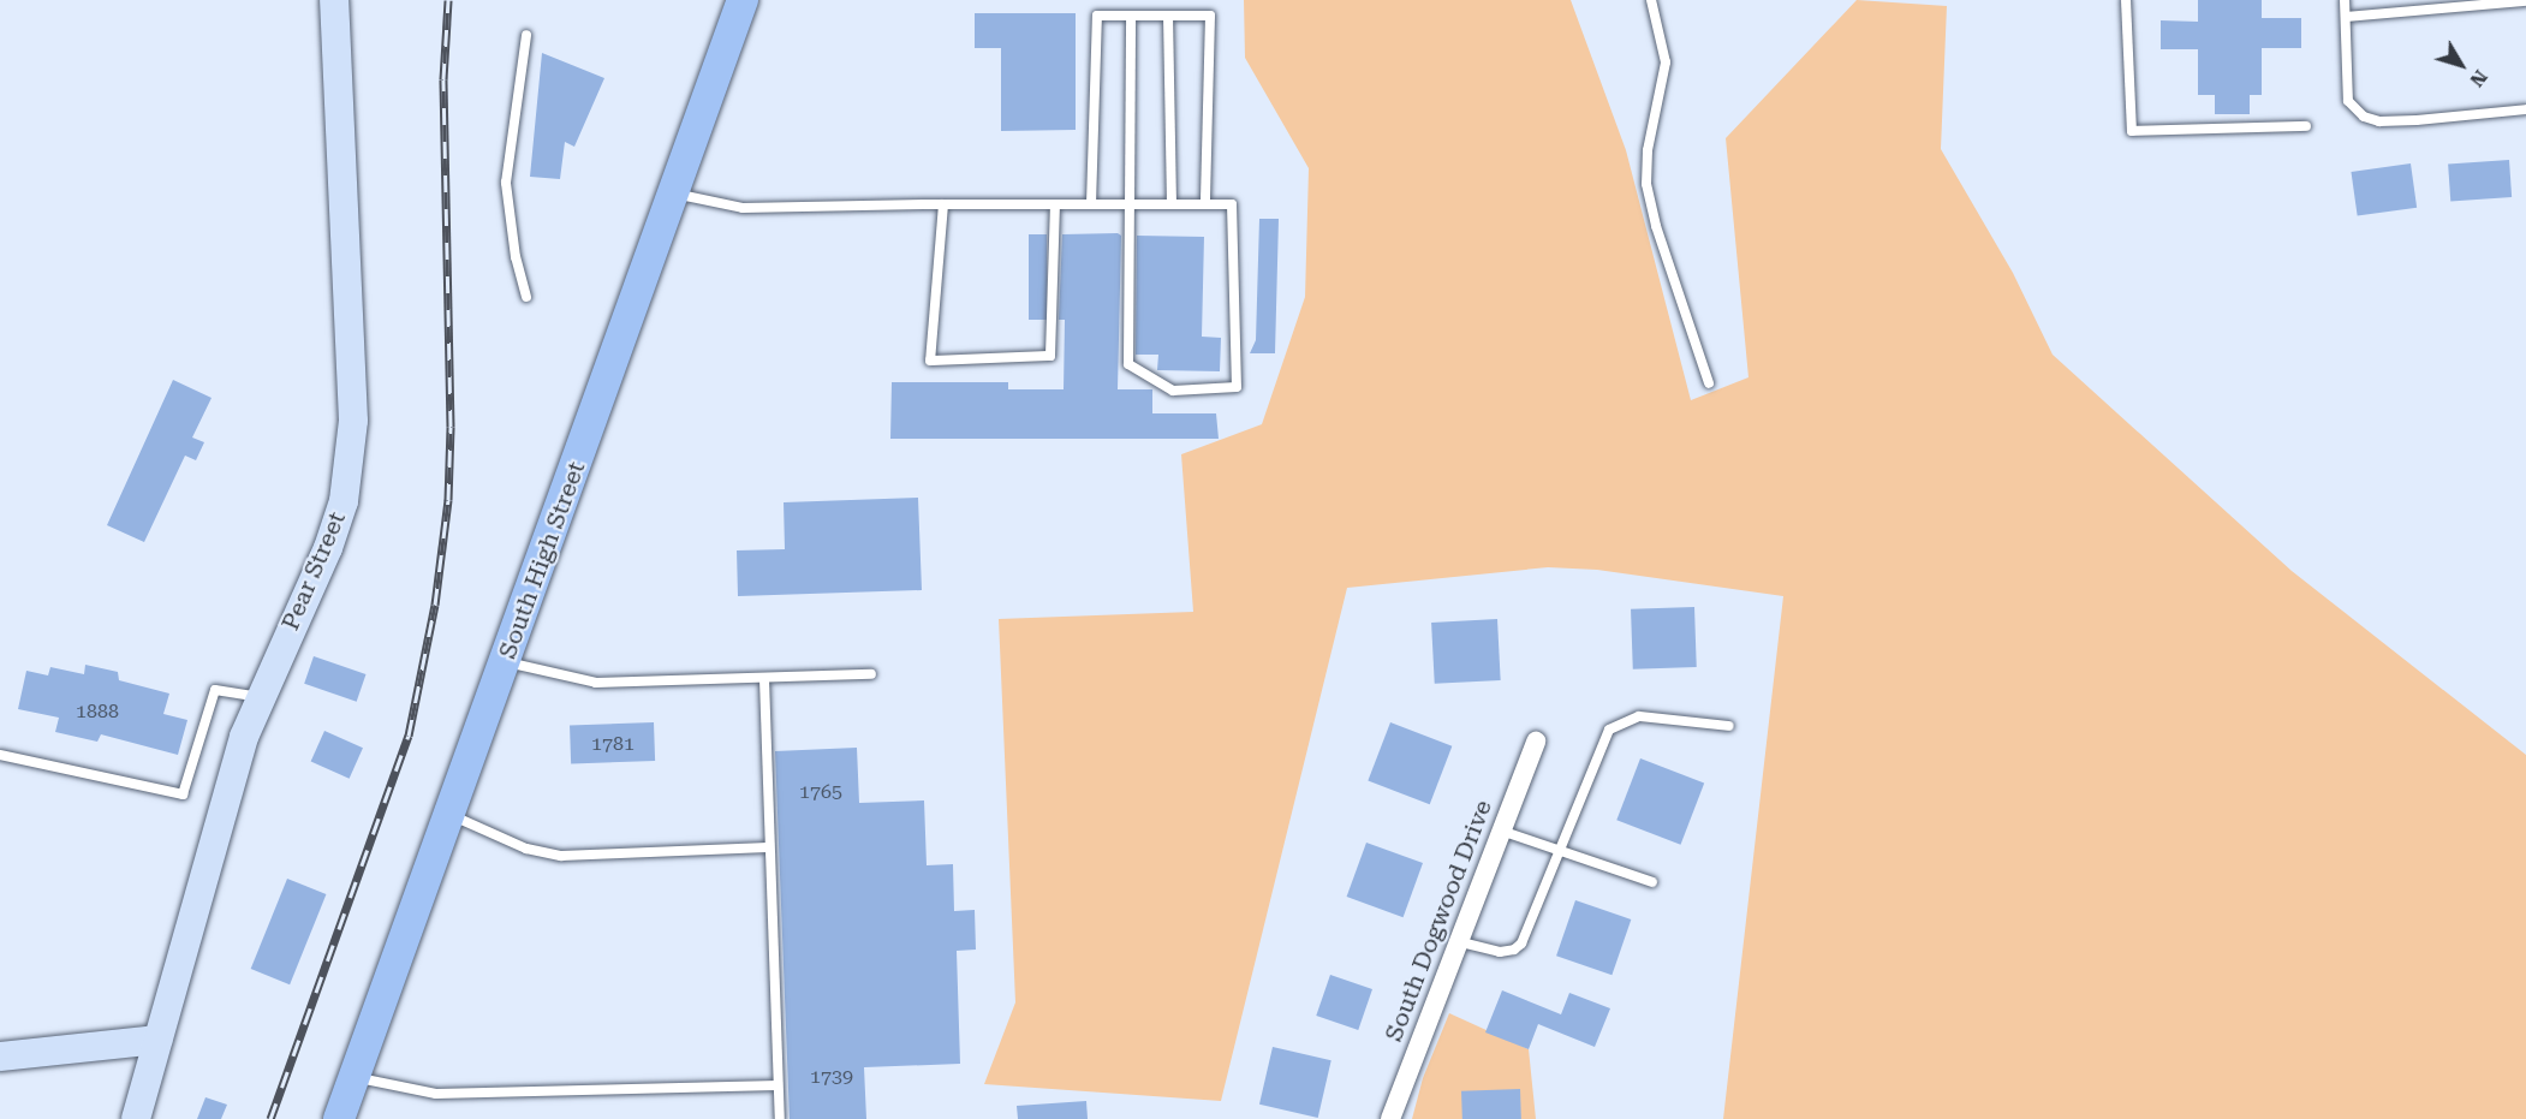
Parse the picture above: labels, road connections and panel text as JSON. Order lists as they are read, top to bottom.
{
  "streets": {
    "main road": ["South High Street"],
    "street": ["Pear Street", "South Dogwood Drive"]
  },
  "house_numbers": [
    "1888",
    "1781",
    "1765",
    "1739"
  ],
  "north": "bottom right"
}
